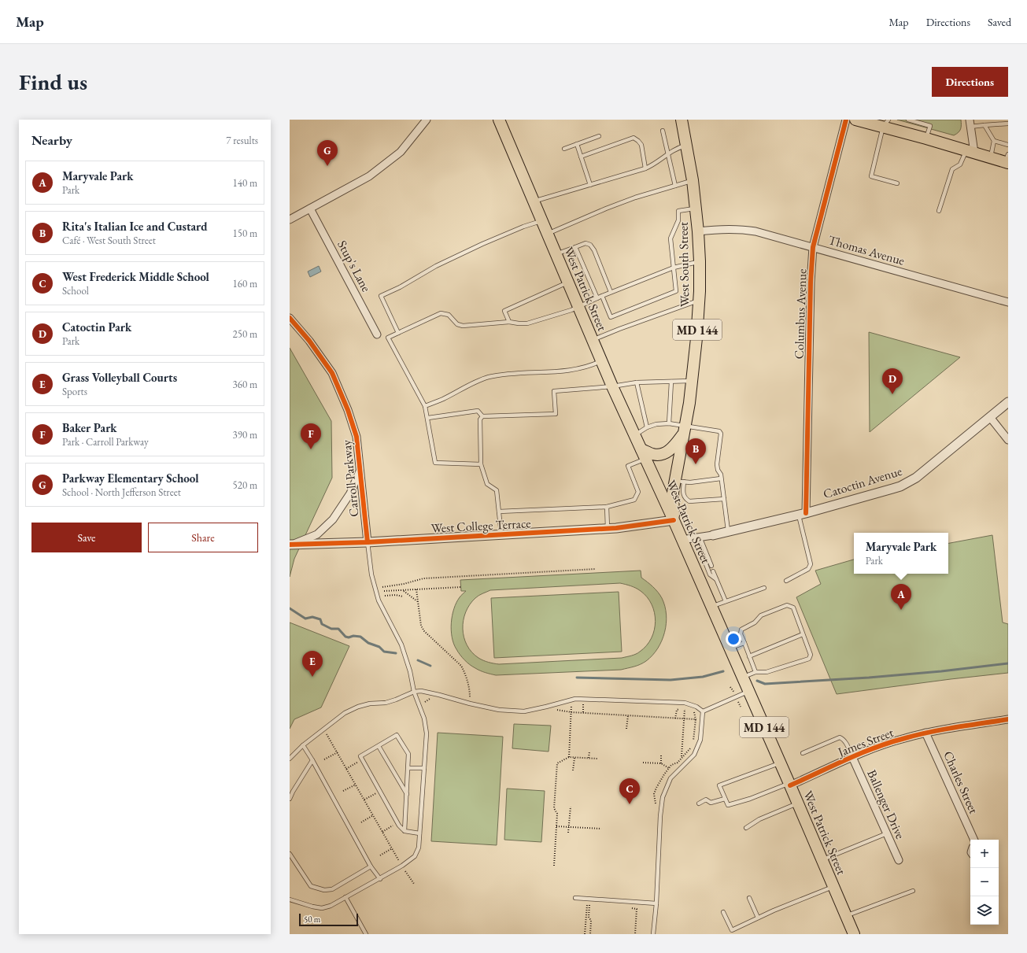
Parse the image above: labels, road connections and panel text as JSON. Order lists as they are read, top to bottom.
{
  "streets": {
    "main road": ["West South Street", "West Patrick Street", "MD 144"],
    "street": [
      "Thomas Avenue",
      "Stup's Lane",
      "Columbus Avenue",
      "Carroll Parkway",
      "Catoctin Avenue",
      "West College Terrace",
      "James Street",
      "Charles Street",
      "Ballenger Drive"
    ]
  },
  "crossings": [
    ["Thomas Avenue", "West South Street"],
    ["Thomas Avenue", "Columbus Avenue"],
    ["West South Street", "West Patrick Street"],
    ["West South Street", "West College Terrace"],
    ["West Patrick Street", "Catoctin Avenue"],
    ["West Patrick Street", "West College Terrace"],
    ["West Patrick Street", "James Street"],
    ["Columbus Avenue", "Catoctin Avenue"],
    ["Carroll Parkway", "West College Terrace"],
    ["James Street", "Charles Street"],
    ["James Street", "Ballenger Drive"]
  ],
  "scale_bar": "50 m",
  "page": {
    "header": "Map",
    "nav": ["Map", "Directions", "Saved"],
    "buttons": [
      "Directions",
      ["Save", "Share"]
    ],
    "title": "Find us",
    "heading": ["Nearby", "7 results"],
    "pins": [
      "G",
      "D",
      "F",
      "B",
      "A",
      "E",
      "C"
    ],
    "list": [
      {
        "mark": "A",
        "name": "Maryvale Park",
        "note": "Park",
        "value": "140 m"
      },
      {
        "mark": "B",
        "name": "Rita's Italian Ice and Custard",
        "note": "Café · West South Street",
        "value": "150 m"
      },
      {
        "mark": "C",
        "name": "West Frederick Middle School",
        "note": "School",
        "value": "160 m"
      },
      {
        "mark": "D",
        "name": "Catoctin Park",
        "note": "Park",
        "value": "250 m"
      },
      {
        "mark": "E",
        "name": "Grass Volleyball Courts",
        "note": "Sports",
        "value": "360 m"
      },
      {
        "mark": "F",
        "name": "Baker Park",
        "note": "Park · Carroll Parkway",
        "value": "390 m"
      },
      {
        "mark": "G",
        "name": "Parkway Elementary School",
        "note": "School · North Jefferson Street",
        "value": "520 m"
      }
    ],
    "popup": ["Maryvale Park", "Park"],
    "map_buttons": ["+", "−"],
    "scale": "50 m"
  }
}
